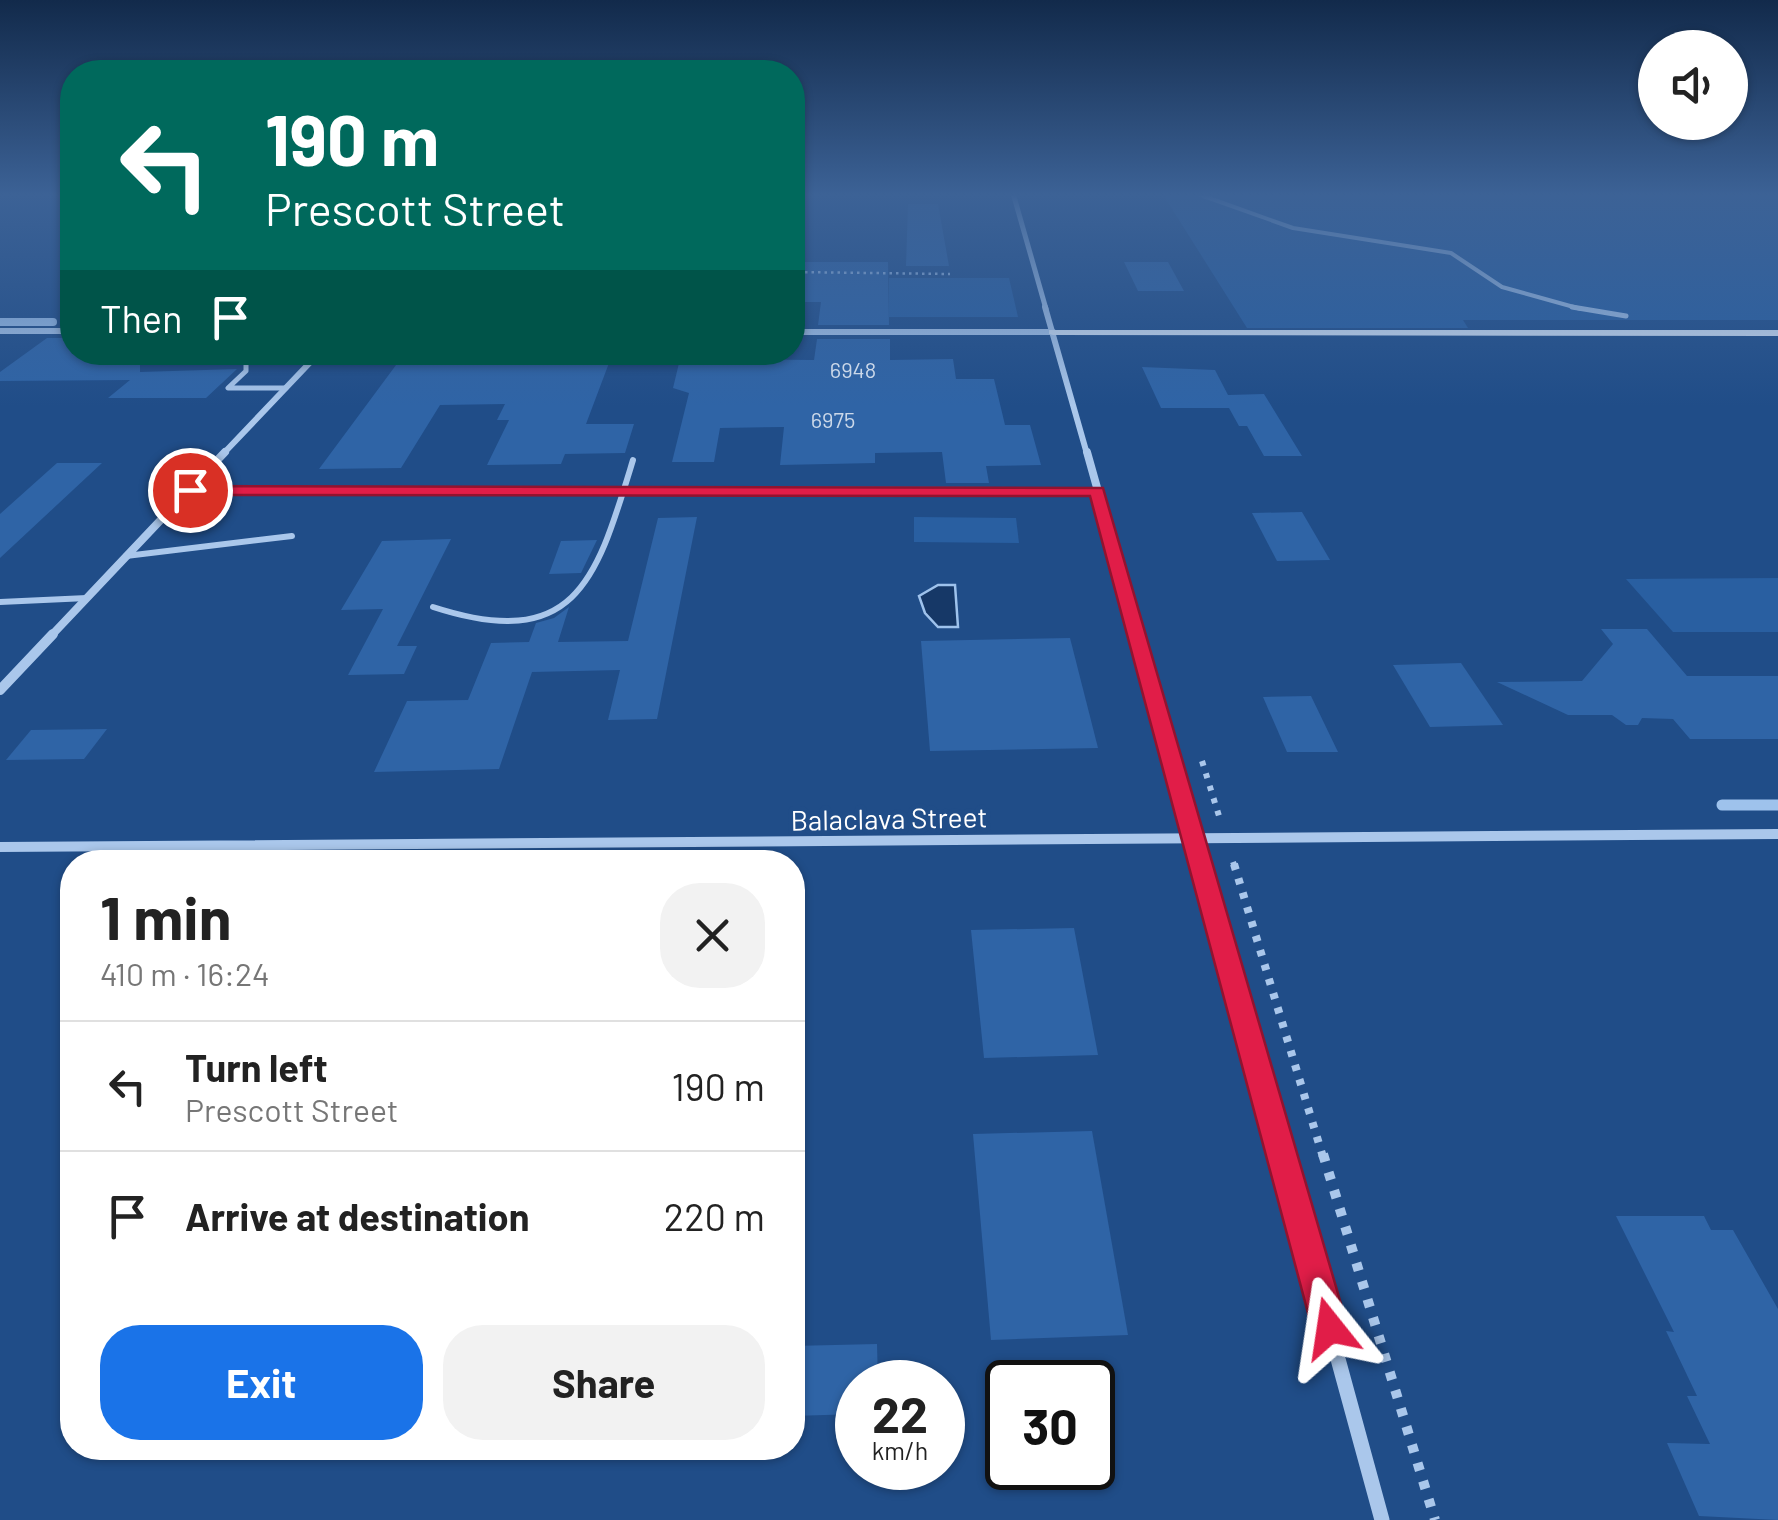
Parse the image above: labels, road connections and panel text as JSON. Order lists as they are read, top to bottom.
{
  "streets": {
    "street": ["Balaclava Street"]
  },
  "house_numbers": ["6948", "6975"],
  "page": {
    "turn": ["190 m", "Prescott Street"],
    "then": "Then",
    "heading": ["1 min", "410 m · 16:24"],
    "list": [
      {
        "name": "Turn left",
        "note": "Prescott Street",
        "value": "190 m"
      },
      {
        "name": "Arrive at destination",
        "value": "220 m"
      }
    ],
    "buttons": ["Exit", "Share"],
    "speed": "22 km/h",
    "limit": "30"
  }
}
